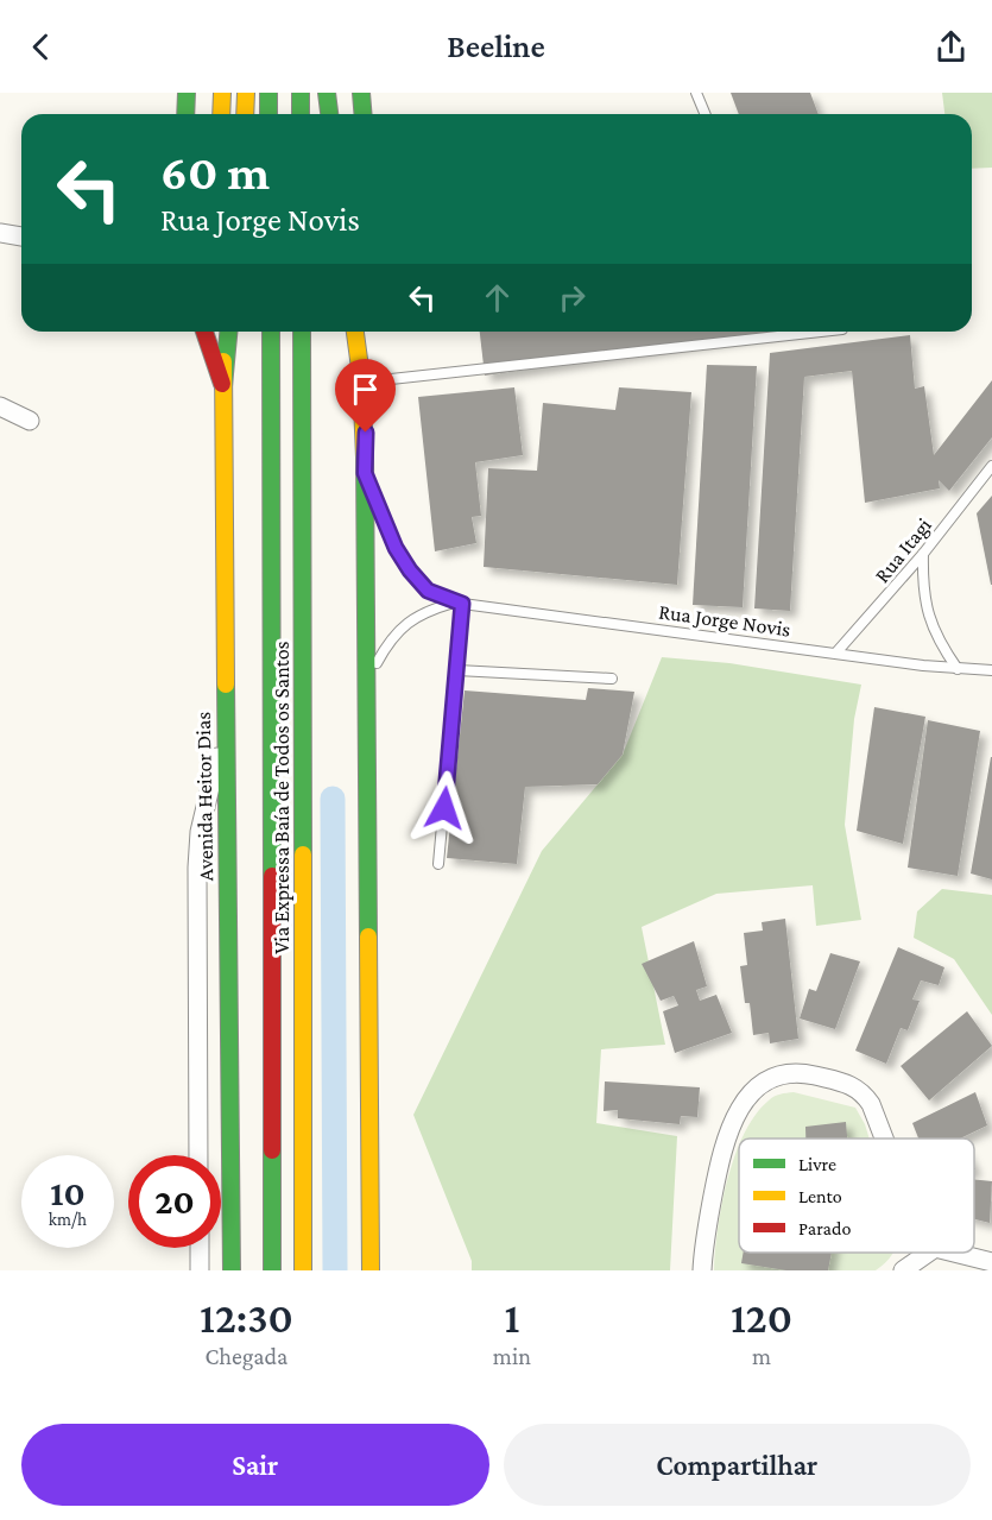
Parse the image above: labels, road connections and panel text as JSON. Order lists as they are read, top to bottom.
{
  "streets": {
    "main road": ["Avenida Heitor Dias", "Via Expressa Baía de Todos os Santos"],
    "lane": ["Rua Itagi", "Rua Jorge Novis"]
  },
  "crossings": [
    ["Rua Itagi", "Rua Jorge Novis"]
  ],
  "legend": ["Livre", "Lento", "Parado"],
  "page": {
    "header": "Beeline",
    "turn": ["60 m", "Rua Jorge Novis"],
    "speed": "10 km/h",
    "limit": "20",
    "eta": [
      "12:30",
      "Chegada",
      "1",
      "min",
      "120",
      "m"
    ],
    "buttons": ["Sair", "Compartilhar"]
  }
}
